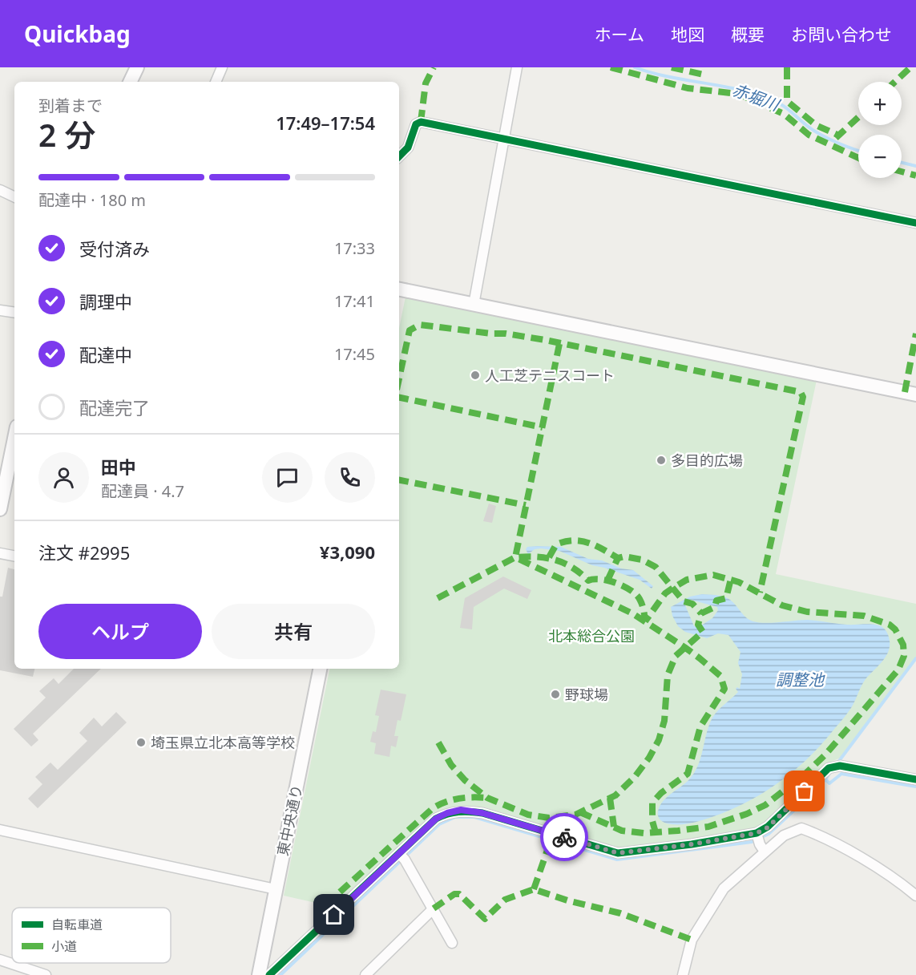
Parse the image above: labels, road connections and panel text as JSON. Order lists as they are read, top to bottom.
{
  "streets": {
    "street": ["東中央通り"]
  },
  "water": ["赤堀川", "調整池"],
  "parks": ["北本総合公園"],
  "places": [
    "人工芝テニスコート",
    "多目的広場",
    "野球場",
    "埼玉県立北本高等学校"
  ],
  "legend": ["自転車道", "小道"],
  "page": {
    "header": "Quickbag",
    "nav": [
      "ホーム",
      "地図",
      "概要",
      "お問い合わせ"
    ],
    "map_buttons": ["+", "−"],
    "heading": ["2 分", "到着まで", "17:49–17:54"],
    "panel": [
      "田中",
      "配達員 · 4.7",
      "注文 #2995",
      "¥3,090"
    ],
    "bar": "配達中 · 180 m",
    "list": [
      ["受付済み", "17:33"],
      ["調理中", "17:41"],
      ["配達中", "17:45"],
      "配達完了"
    ],
    "buttons": ["ヘルプ", "共有"]
  }
}
